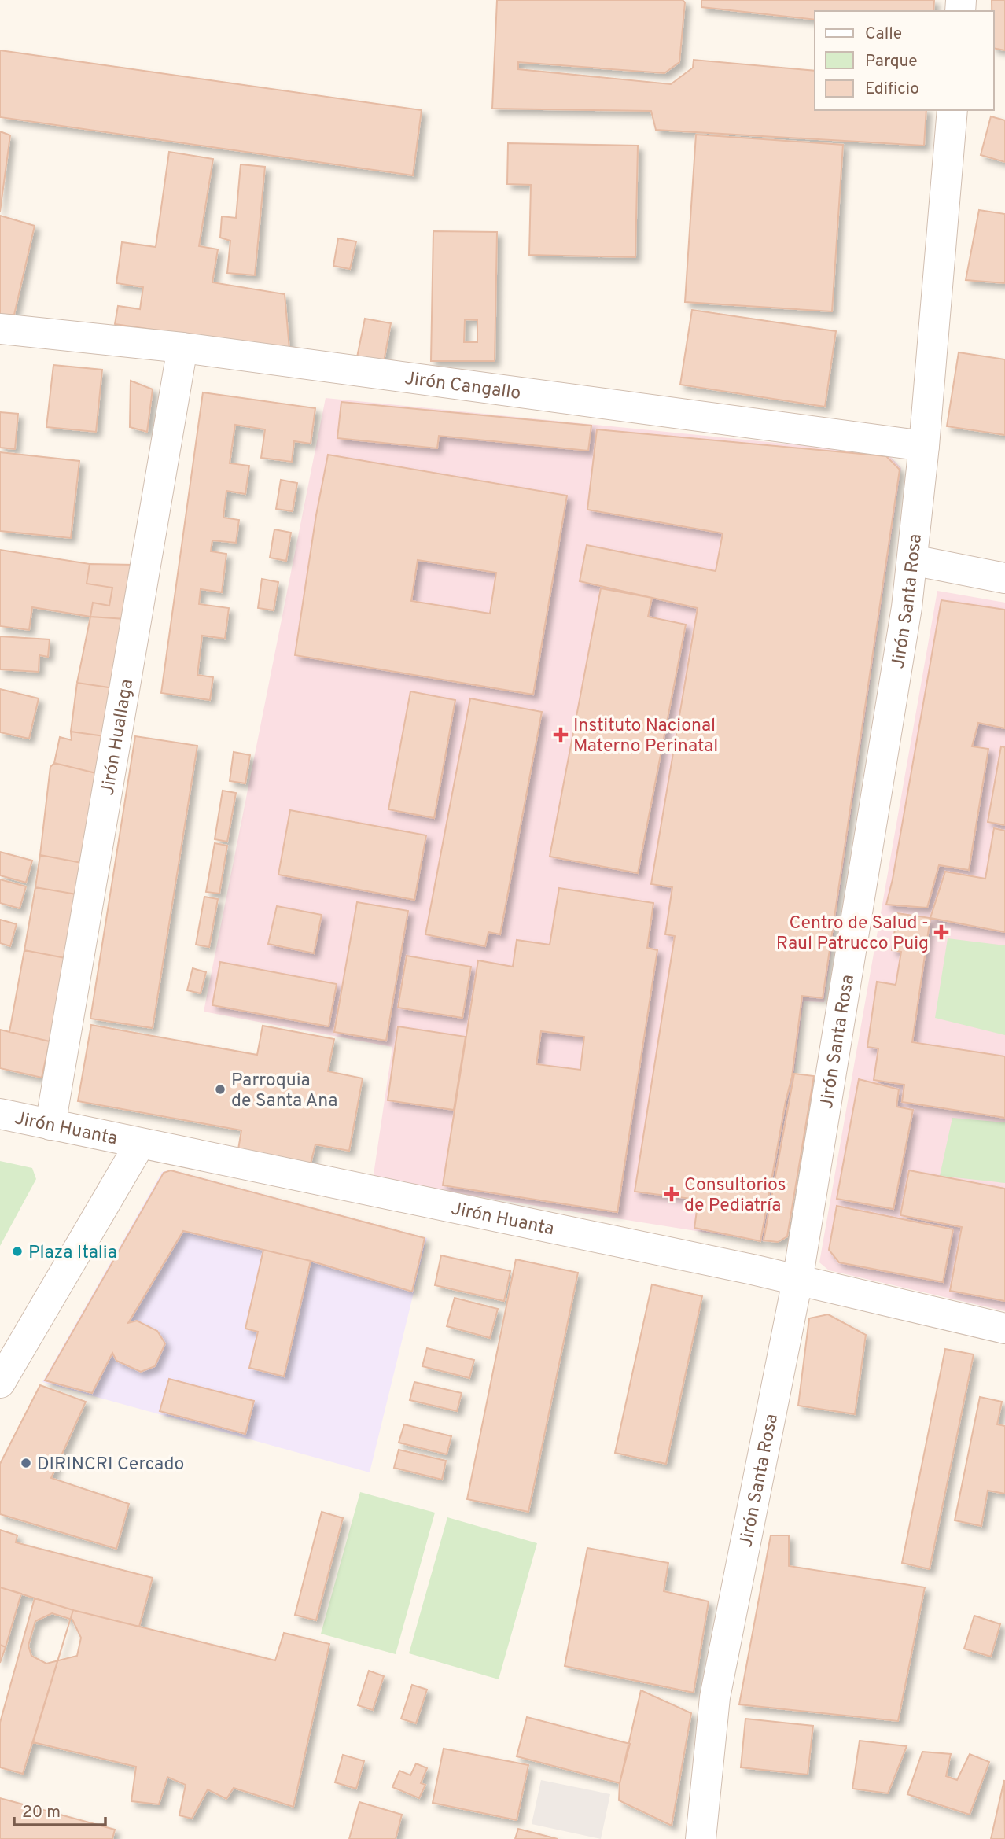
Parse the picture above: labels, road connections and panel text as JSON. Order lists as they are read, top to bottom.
{
  "streets": {
    "street": [
      "Jirón Cangallo",
      "Jirón Santa Rosa",
      "Jirón Huallaga",
      "Jirón Huanta"
    ]
  },
  "crossings": [
    ["Jirón Cangallo", "Jirón Santa Rosa"],
    ["Jirón Cangallo", "Jirón Huallaga"],
    ["Jirón Santa Rosa", "Jirón Huanta"],
    ["Jirón Huallaga", "Jirón Huanta"]
  ],
  "places": {
    "health": ["Instituto Nacional Materno Perinatal", "Centro de Salud - Raul Patrucco Puig", "Consultorios de Pediatría"],
    "other": ["Parroquia de Santa Ana", "Plaza Italia", "DIRINCRI Cercado"]
  },
  "legend": ["Calle", "Parque", "Edificio"],
  "scale_bar": "20 m"
}
